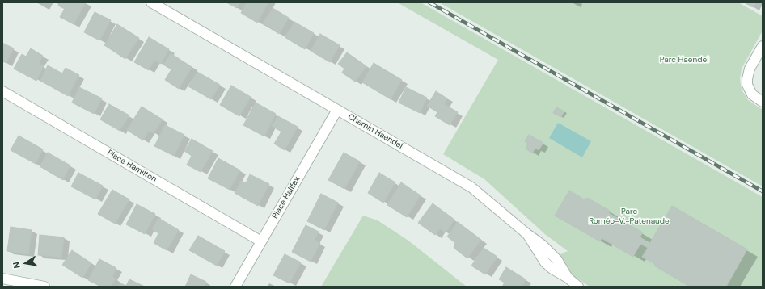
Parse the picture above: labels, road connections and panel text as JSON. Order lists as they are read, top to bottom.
{
  "streets": {
    "street": ["Chemin Haendel", "Place Hamilton", "Place Halifax"]
  },
  "crossings": [
    ["Chemin Haendel", "Place Halifax"],
    ["Place Hamilton", "Place Halifax"]
  ],
  "parks": ["Parc Haendel", "Parc Roméo-V.-Patenaude"],
  "north": "left"
}
